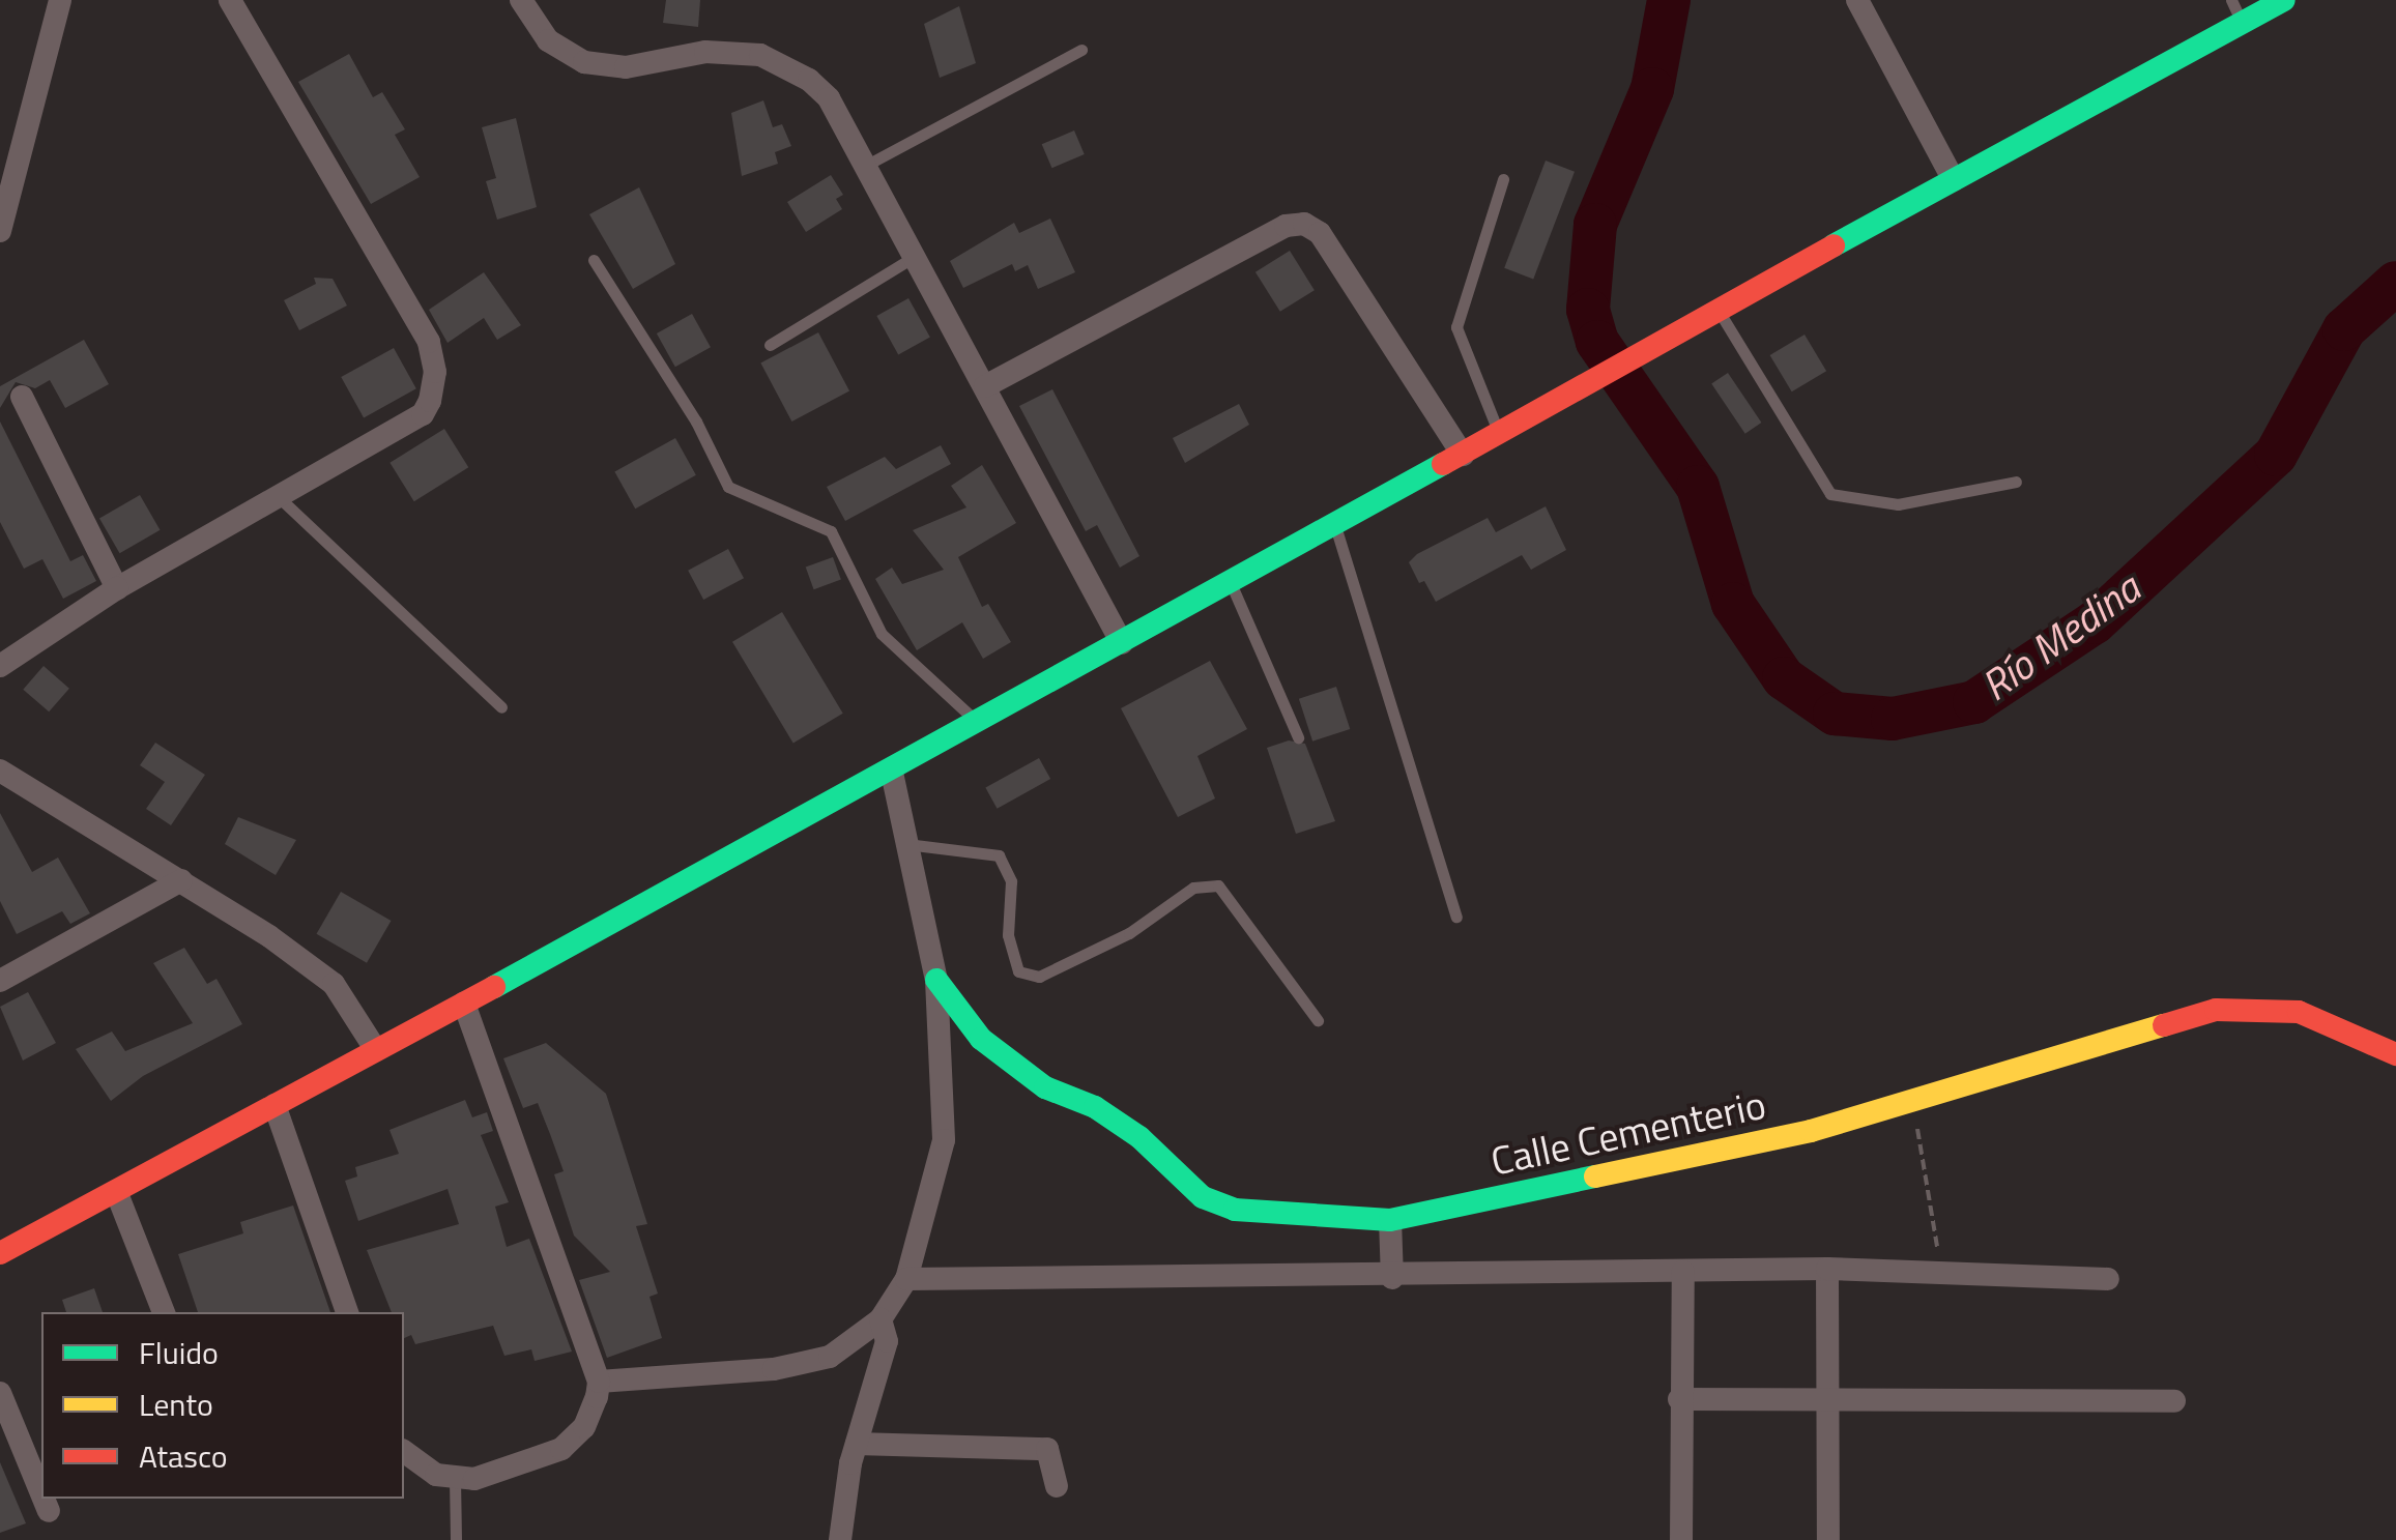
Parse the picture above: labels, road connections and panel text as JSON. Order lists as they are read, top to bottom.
{
  "streets": {
    "main road": ["Calle Cementerio"]
  },
  "water": ["Río Medina"],
  "legend": ["Fluido", "Lento", "Atasco"]
}
